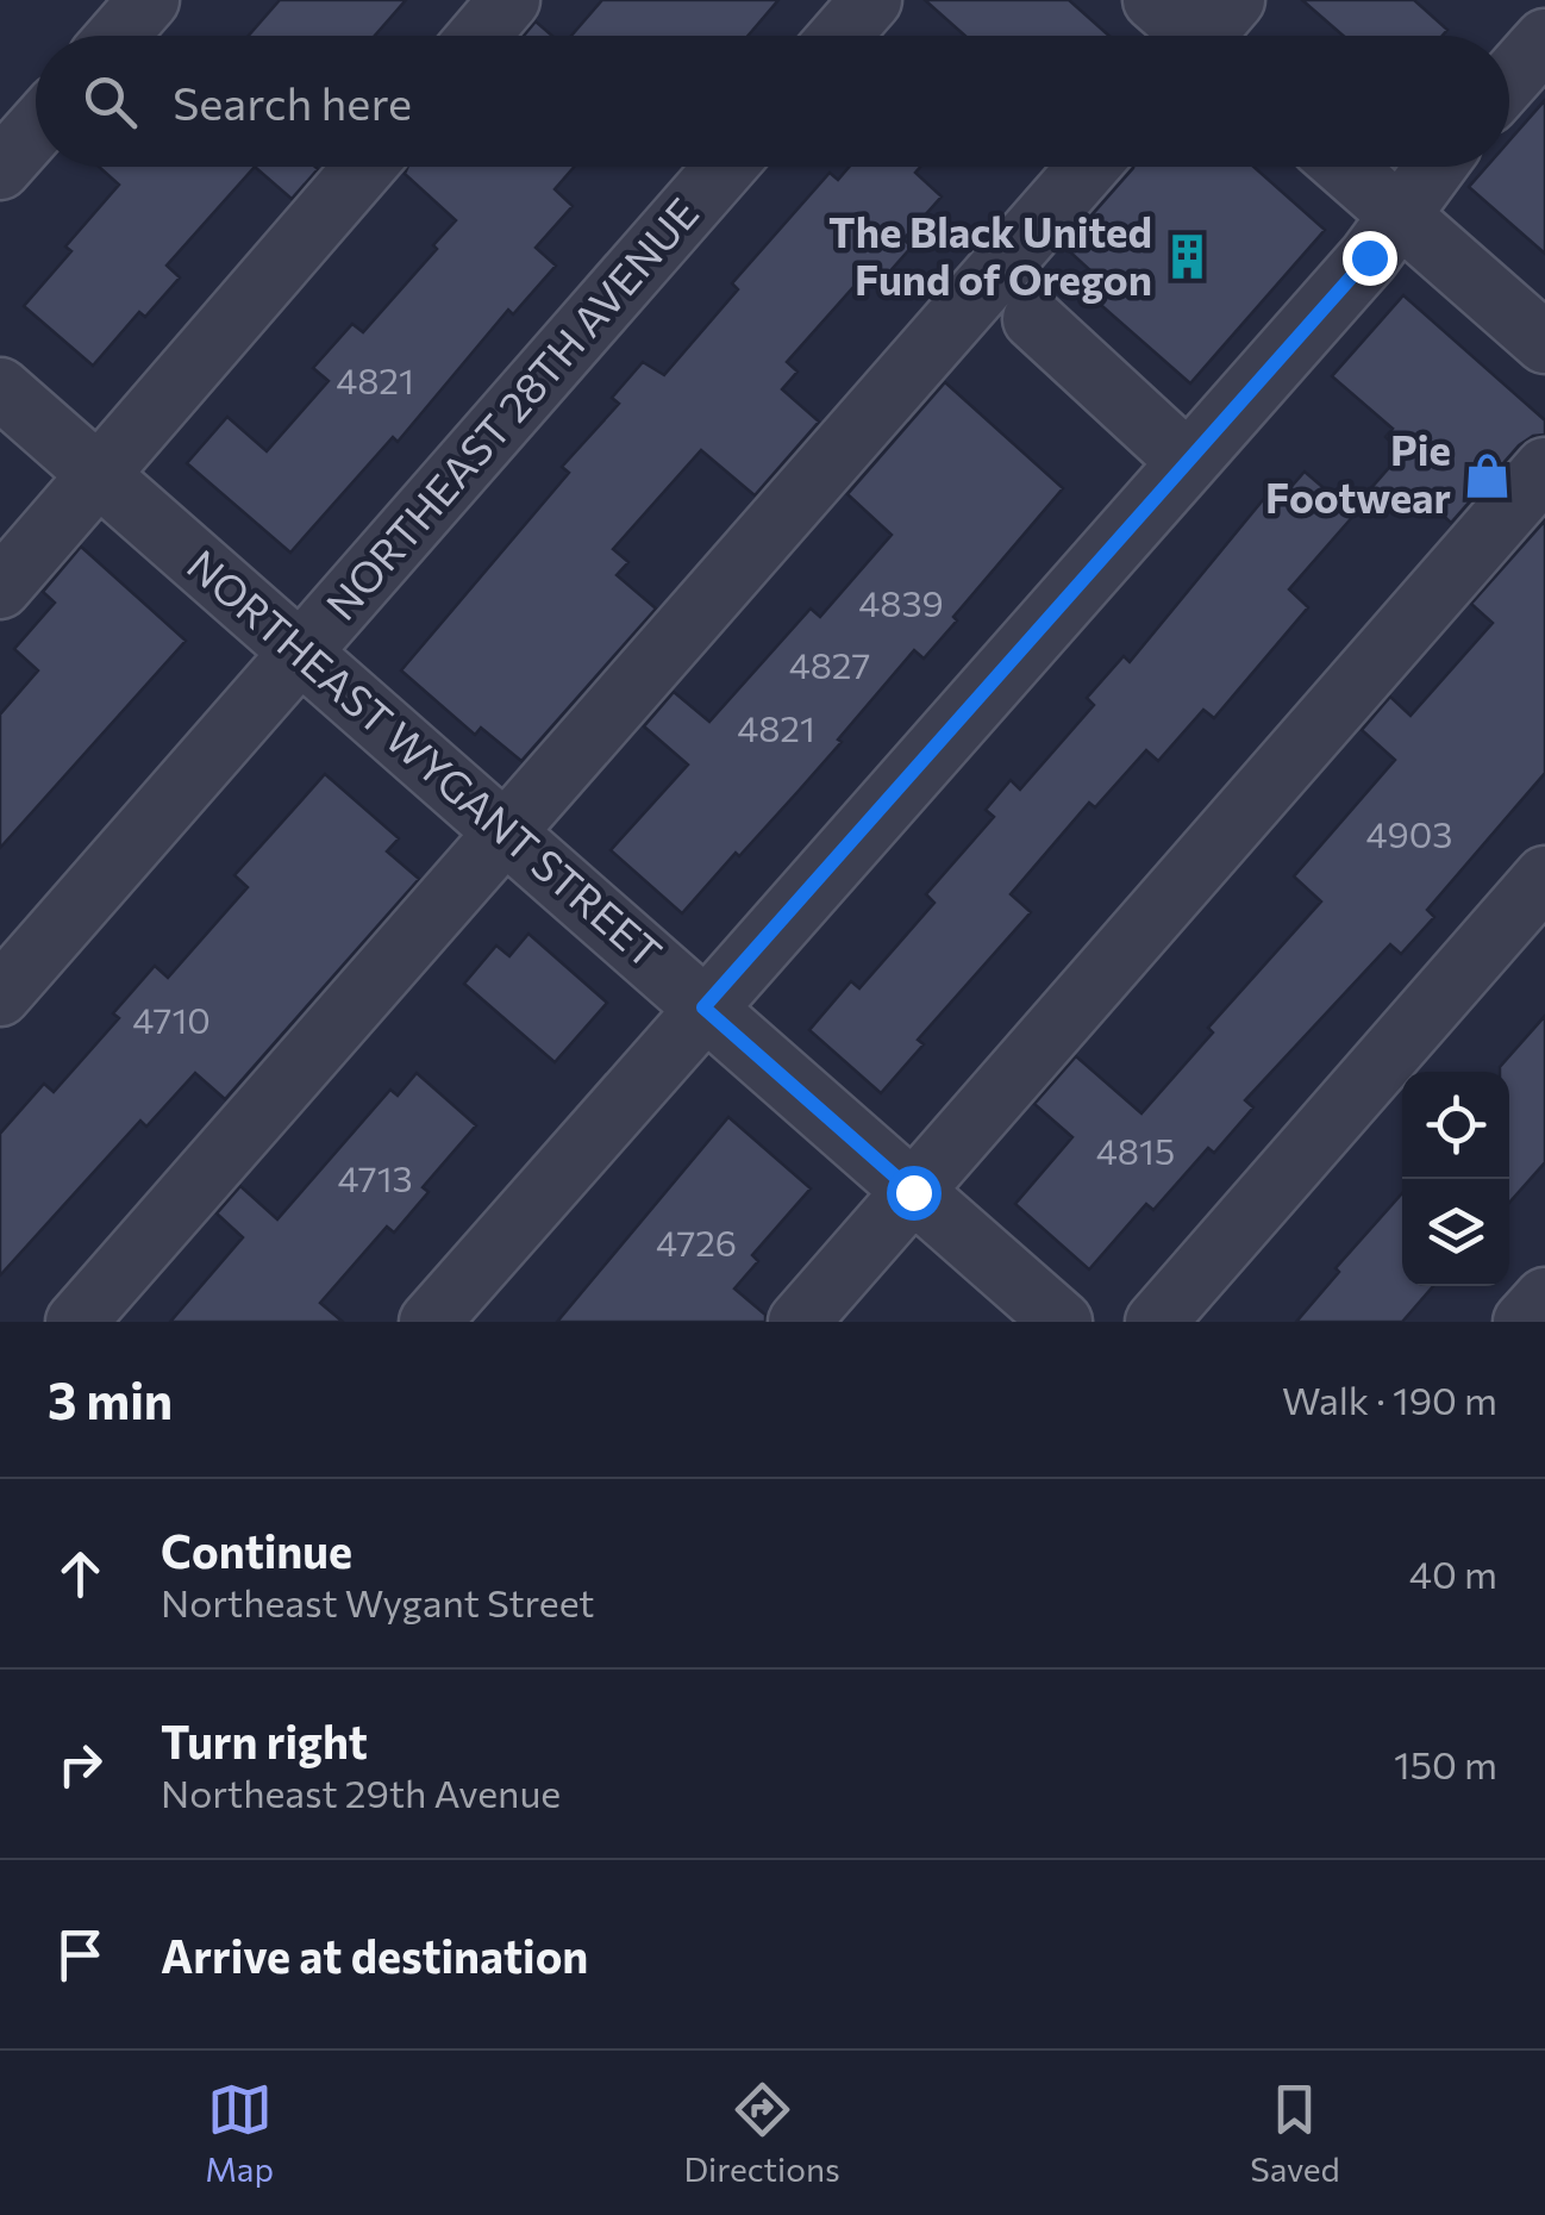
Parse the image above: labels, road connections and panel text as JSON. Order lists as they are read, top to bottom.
{
  "streets": {
    "street": ["NORTHEAST 28TH AVENUE", "NORTHEAST WYGANT STREET"]
  },
  "crossings": [
    ["NORTHEAST 28TH AVENUE", "NORTHEAST WYGANT STREET"]
  ],
  "places": {
    "building": ["The Black United Fund of Oregon"],
    "shop": ["Pie Footwear"]
  },
  "house_numbers": [
    "4821",
    "4839",
    "4827",
    "4821",
    "4903",
    "4710",
    "4815",
    "4713",
    "4726"
  ],
  "page": {
    "search": "Search here",
    "heading": ["3 min", "Walk · 190 m"],
    "list": [
      ["Continue", "Northeast Wygant Street", "40 m"],
      ["Turn right", "Northeast 29th Avenue", "150 m"],
      "Arrive at destination"
    ],
    "nav": ["Map", "Directions", "Saved"]
  }
}
